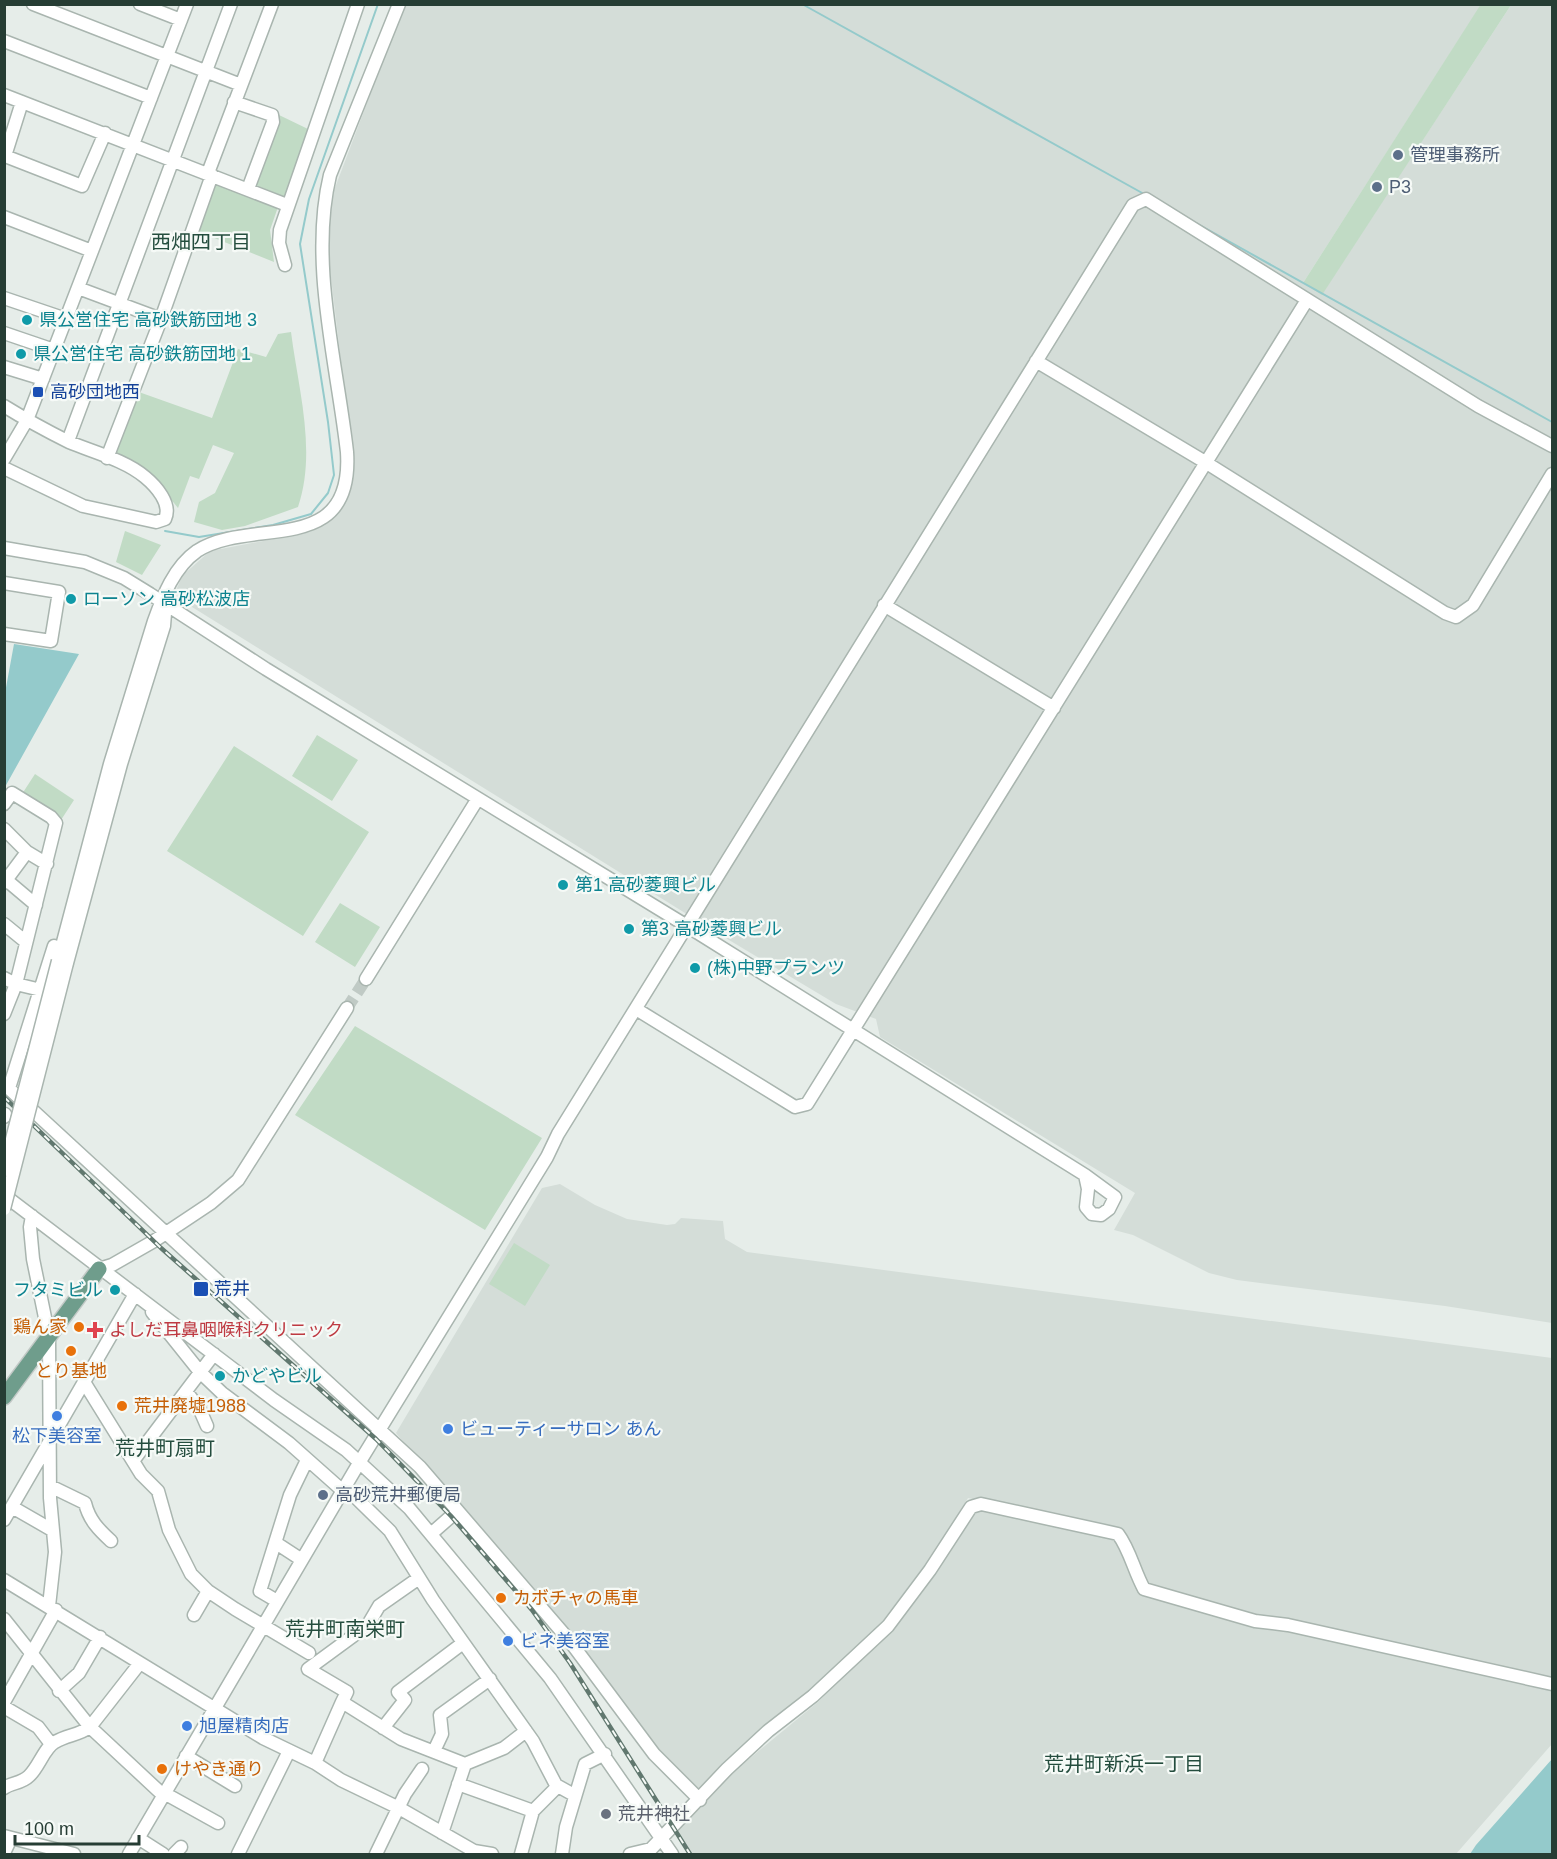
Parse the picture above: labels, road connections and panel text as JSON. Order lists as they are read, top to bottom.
{
  "districts": [
    "西畑四丁目",
    "荒井町扇町",
    "荒井町南栄町",
    "荒井町新浜一丁目"
  ],
  "places": {
    "other": [
      "管理事務所",
      "P3",
      "県公営住宅 高砂鉄筋団地 3",
      "県公営住宅 高砂鉄筋団地 1",
      "ローソン 高砂松波店",
      "第1 高砂菱興ビル",
      "第3 高砂菱興ビル",
      "(株)中野プランツ",
      "フタミビル",
      "鶏ん家",
      "とり基地",
      "かどやビル",
      "荒井廃墟1988",
      "松下美容室",
      "ビューティーサロン あん",
      "高砂荒井郵便局",
      "カボチャの馬車",
      "ビネ美容室",
      "旭屋精肉店",
      "けやき通り",
      "荒井神社"
    ],
    "transit": ["高砂団地西", "荒井"],
    "health": ["よしだ耳鼻咽喉科クリニック"]
  },
  "scale_bar": "100 m"
}
